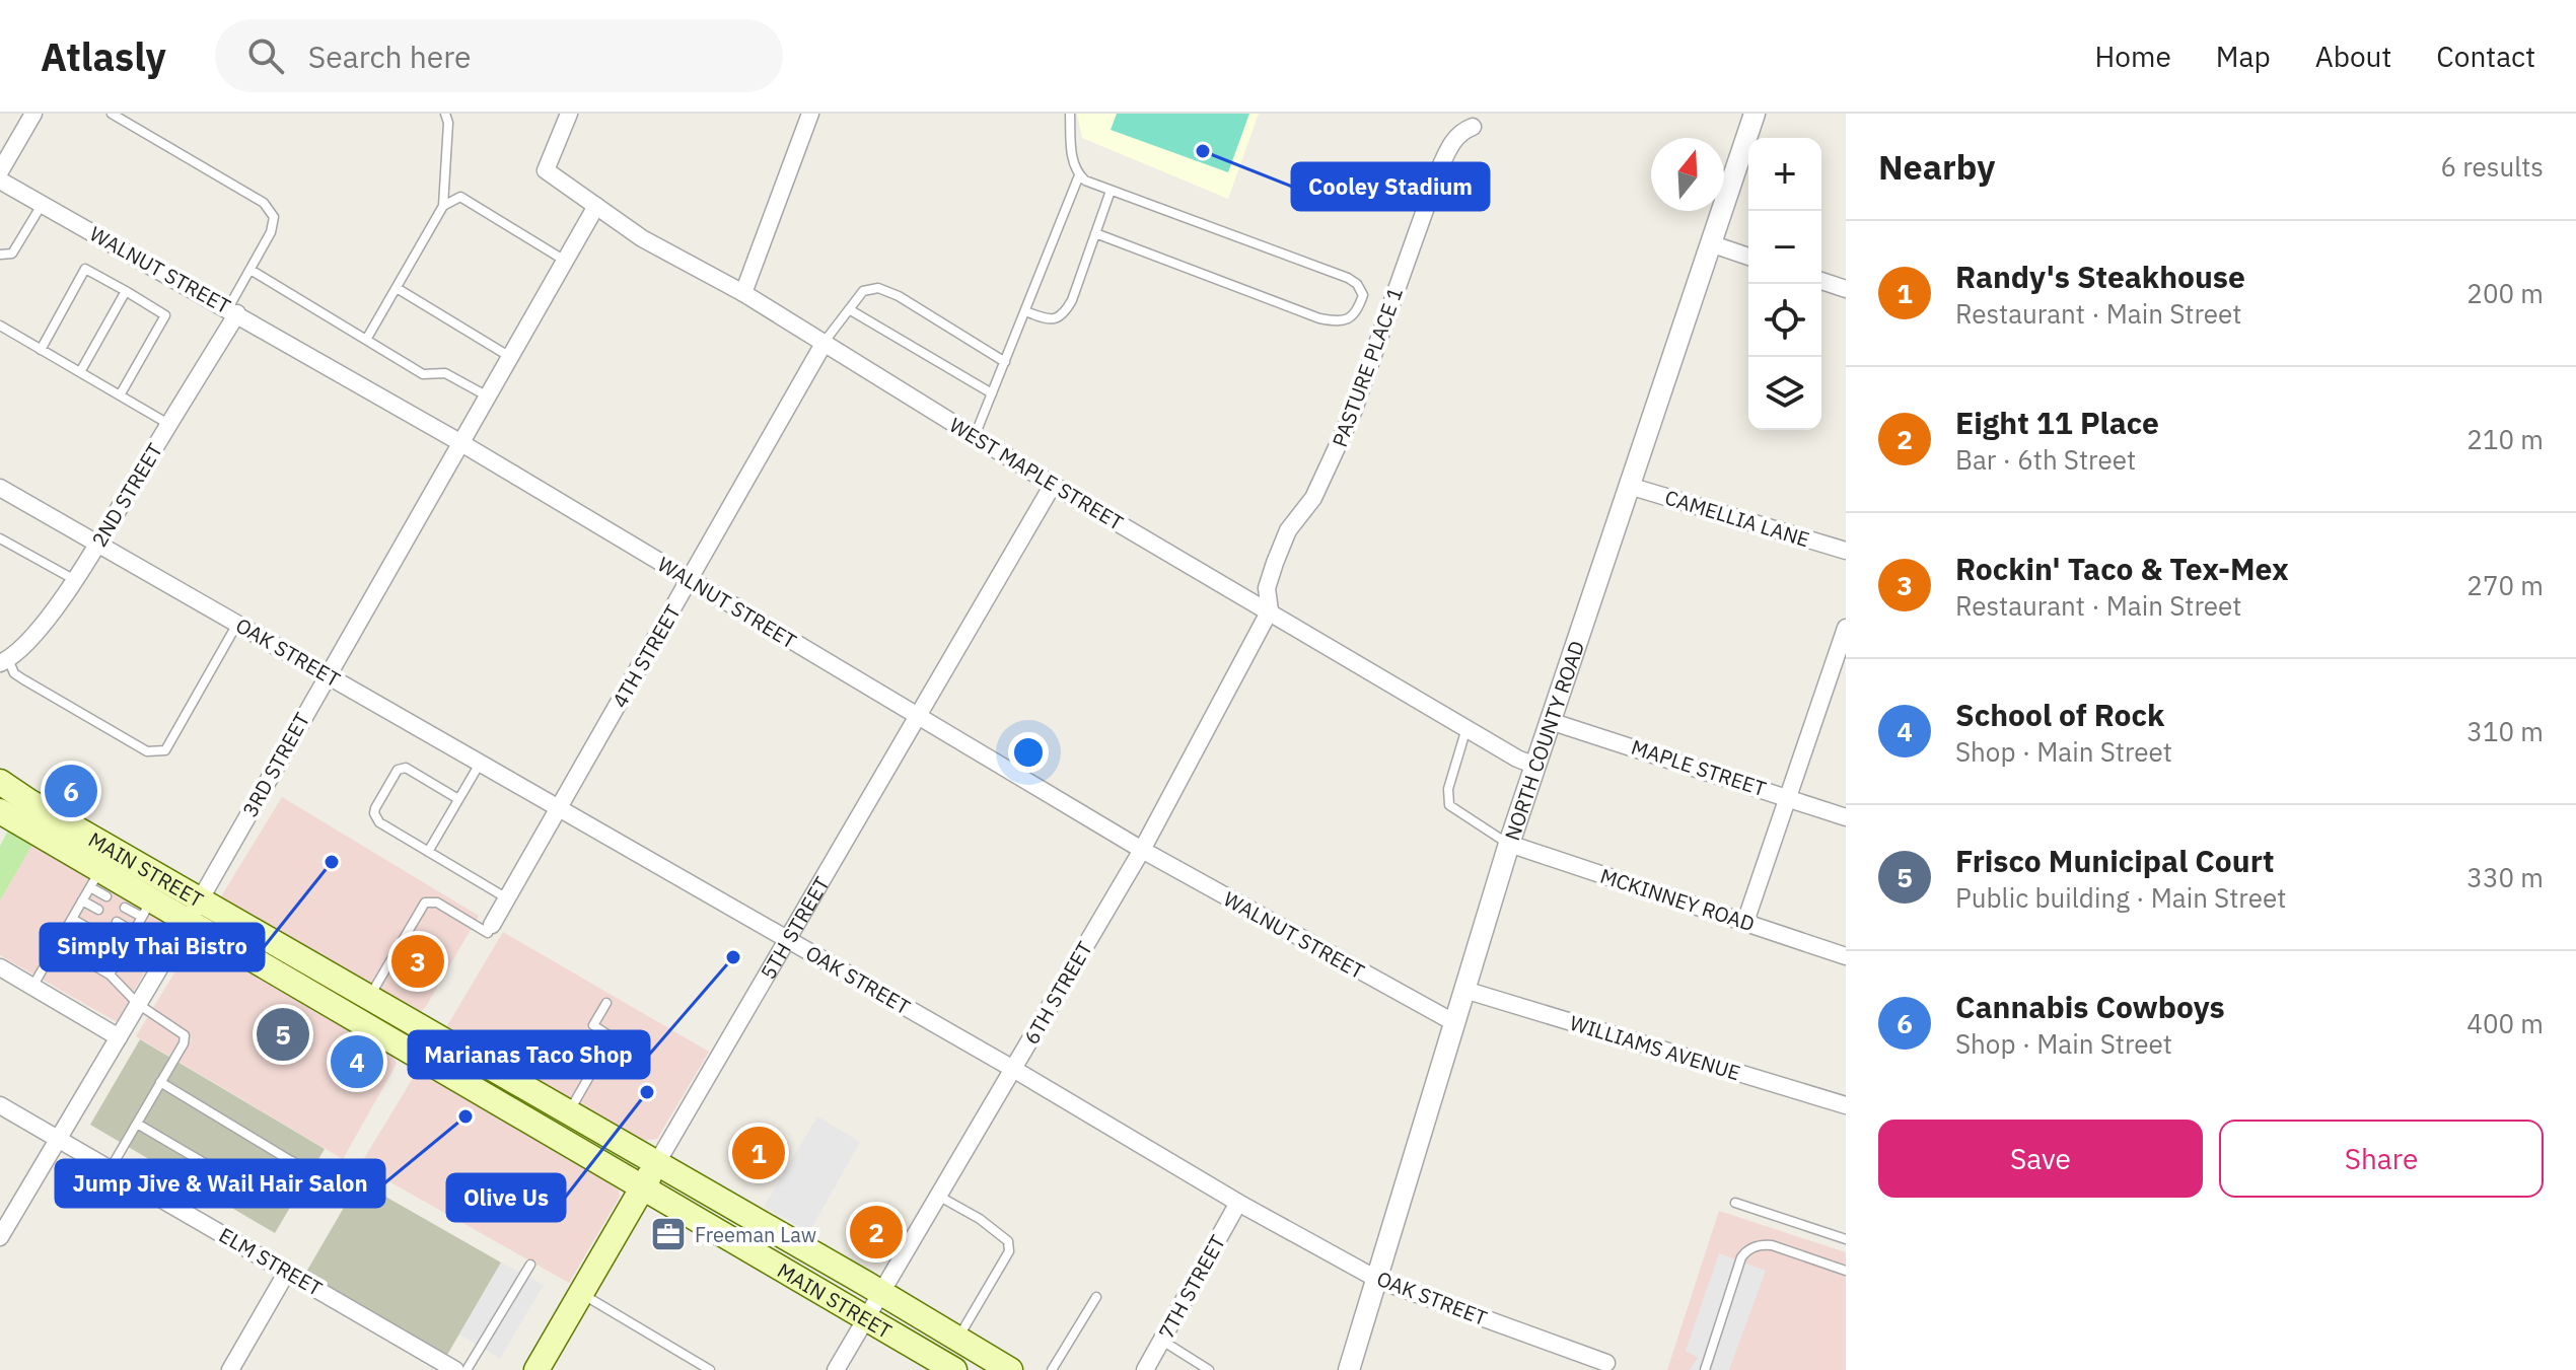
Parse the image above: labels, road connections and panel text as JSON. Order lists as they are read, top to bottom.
{
  "streets": {
    "main road": ["MAIN STREET", "5TH STREET"],
    "street": [
      "WALNUT STREET",
      "PASTURE PLACE 1",
      "WEST MAPLE STREET",
      "2ND STREET",
      "CAMELLIA LANE",
      "OAK STREET",
      "4TH STREET",
      "NORTH COUNTY ROAD",
      "3RD STREET",
      "MAPLE STREET",
      "MCKINNEY ROAD",
      "6TH STREET",
      "WILLIAMS AVENUE",
      "ELM STREET",
      "7TH STREET"
    ]
  },
  "crossings": [
    ["WALNUT STREET", "2ND STREET"],
    ["WALNUT STREET", "4TH STREET"],
    ["WALNUT STREET", "NORTH COUNTY ROAD"],
    ["WALNUT STREET", "3RD STREET"],
    ["WALNUT STREET", "5TH STREET"],
    ["WALNUT STREET", "6TH STREET"],
    ["PASTURE PLACE 1", "WEST MAPLE STREET"],
    ["PASTURE PLACE 1", "6TH STREET"],
    ["WEST MAPLE STREET", "4TH STREET"],
    ["WEST MAPLE STREET", "NORTH COUNTY ROAD"],
    ["WEST MAPLE STREET", "3RD STREET"],
    ["WEST MAPLE STREET", "5TH STREET"],
    ["WEST MAPLE STREET", "6TH STREET"],
    ["2ND STREET", "OAK STREET"],
    ["CAMELLIA LANE", "NORTH COUNTY ROAD"],
    ["OAK STREET", "4TH STREET"],
    ["OAK STREET", "NORTH COUNTY ROAD"],
    ["OAK STREET", "3RD STREET"],
    ["OAK STREET", "5TH STREET"],
    ["OAK STREET", "6TH STREET"],
    ["OAK STREET", "7TH STREET"],
    ["NORTH COUNTY ROAD", "MAPLE STREET"],
    ["NORTH COUNTY ROAD", "MCKINNEY ROAD"],
    ["NORTH COUNTY ROAD", "WILLIAMS AVENUE"],
    ["3RD STREET", "MAIN STREET"],
    ["3RD STREET", "ELM STREET"],
    ["MAIN STREET", "5TH STREET"],
    ["MAIN STREET", "6TH STREET"]
  ],
  "places": {
    "other": [
      "Cooley Stadium",
      "Simply Thai Bistro",
      "Marianas Taco Shop",
      "Olive Us",
      "Jump Jive & Wail Hair Salon"
    ],
    "office": ["Freeman Law"]
  },
  "north": "top",
  "page": {
    "header": "Atlasly",
    "search": "Search here",
    "nav": [
      "Home",
      "Map",
      "About",
      "Contact"
    ],
    "heading": ["Nearby", "6 results"],
    "map_buttons": ["+", "−"],
    "list": [
      {
        "mark": "1",
        "name": "Randy's Steakhouse",
        "note": "Restaurant · Main Street",
        "value": "200 m"
      },
      {
        "mark": "2",
        "name": "Eight 11 Place",
        "note": "Bar · 6th Street",
        "value": "210 m"
      },
      {
        "mark": "3",
        "name": "Rockin' Taco & Tex-Mex",
        "note": "Restaurant · Main Street",
        "value": "270 m"
      },
      {
        "mark": "4",
        "name": "School of Rock",
        "note": "Shop · Main Street",
        "value": "310 m"
      },
      {
        "mark": "5",
        "name": "Frisco Municipal Court",
        "note": "Public building · Main Street",
        "value": "330 m"
      },
      {
        "mark": "6",
        "name": "Cannabis Cowboys",
        "note": "Shop · Main Street",
        "value": "400 m"
      }
    ],
    "pins": [
      "6",
      "3",
      "5",
      "4",
      "1",
      "2"
    ],
    "buttons": ["Save", "Share"]
  }
}
